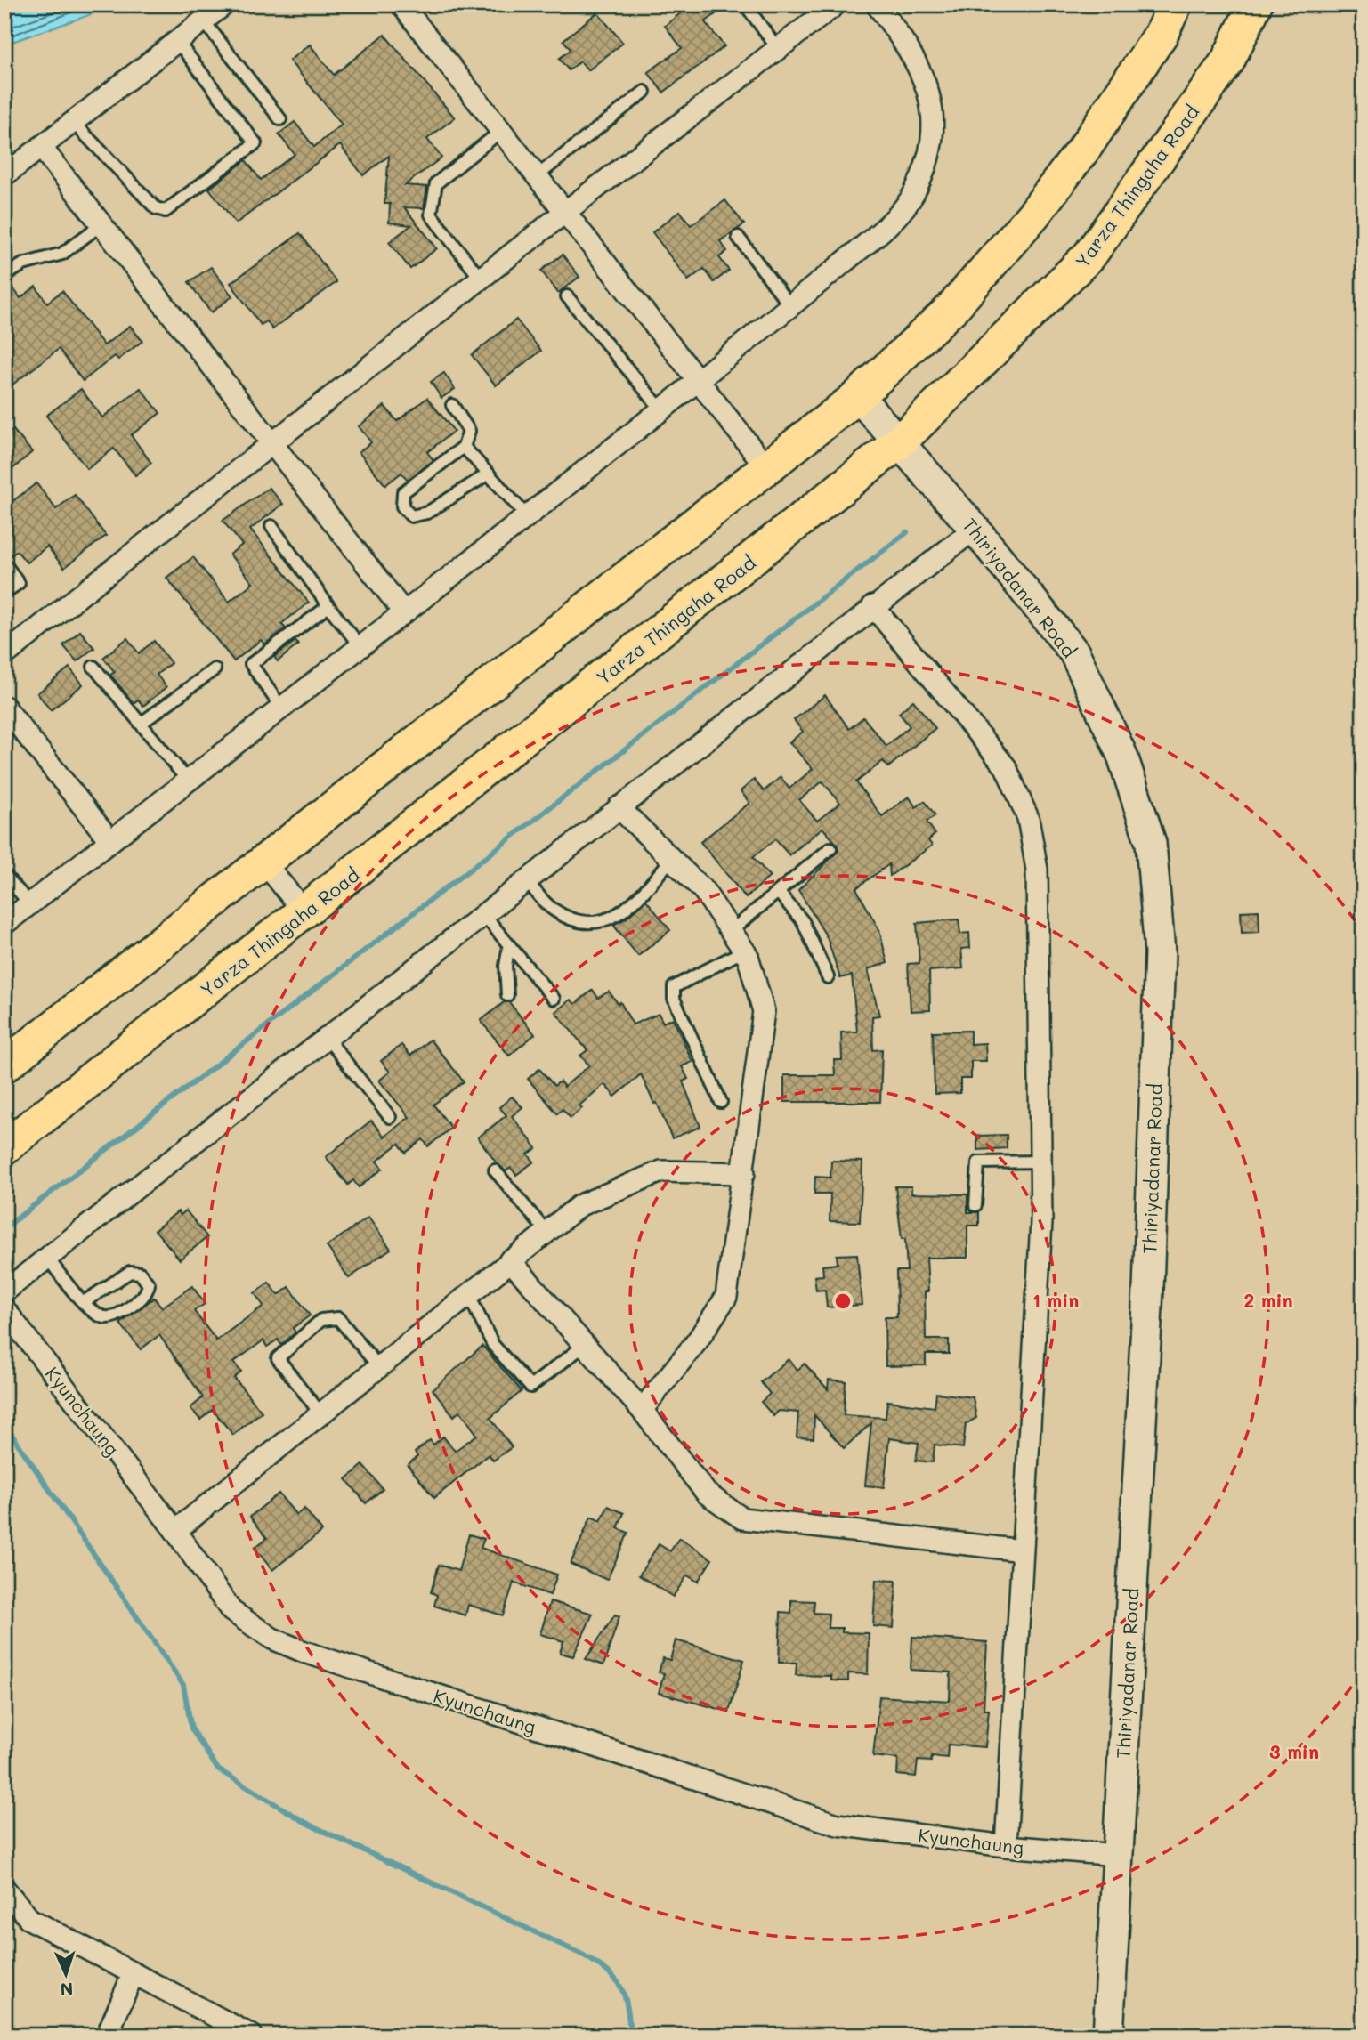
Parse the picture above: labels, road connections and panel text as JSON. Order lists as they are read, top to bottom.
{
  "streets": {
    "main road": ["Yarza Thingaha Road", "Thiriyadanar Road"],
    "street": ["Kyunchaung"]
  },
  "crossings": [
    ["Yarza Thingaha Road", "Thiriyadanar Road"],
    ["Thiriyadanar Road", "Kyunchaung"]
  ],
  "north": "bottom",
  "rings": ["1 min", "2 min", "3 min"]
}
